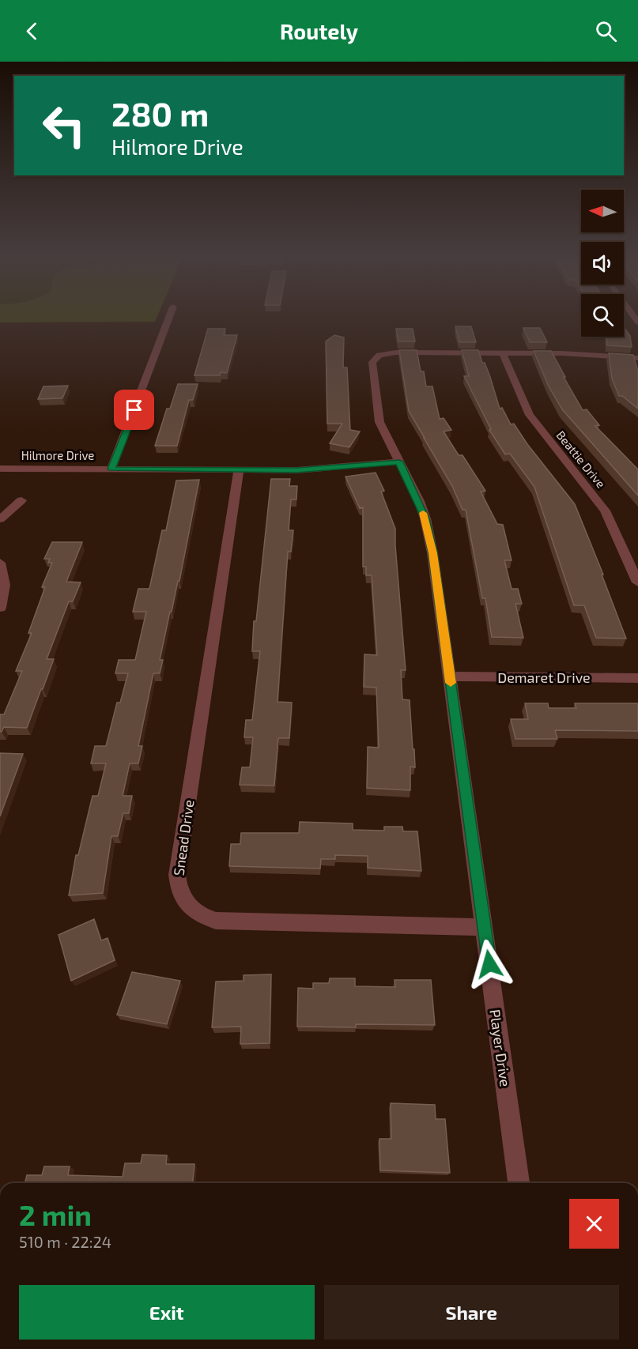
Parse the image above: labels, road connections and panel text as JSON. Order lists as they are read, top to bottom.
{
  "streets": {
    "street": [
      "Hilmore Drive",
      "Beattie Drive",
      "Demaret Drive",
      "Snead Drive",
      "Player Drive"
    ]
  },
  "crossings": [
    ["Hilmore Drive", "Snead Drive"],
    ["Hilmore Drive", "Player Drive"],
    ["Beattie Drive", "Player Drive"],
    ["Demaret Drive", "Player Drive"],
    ["Snead Drive", "Player Drive"]
  ],
  "north": "left",
  "page": {
    "header": "Routely",
    "turn": ["280 m", "Hilmore Drive"],
    "heading": ["2 min", "510 m · 22:24"],
    "buttons": ["Exit", "Share"]
  }
}
